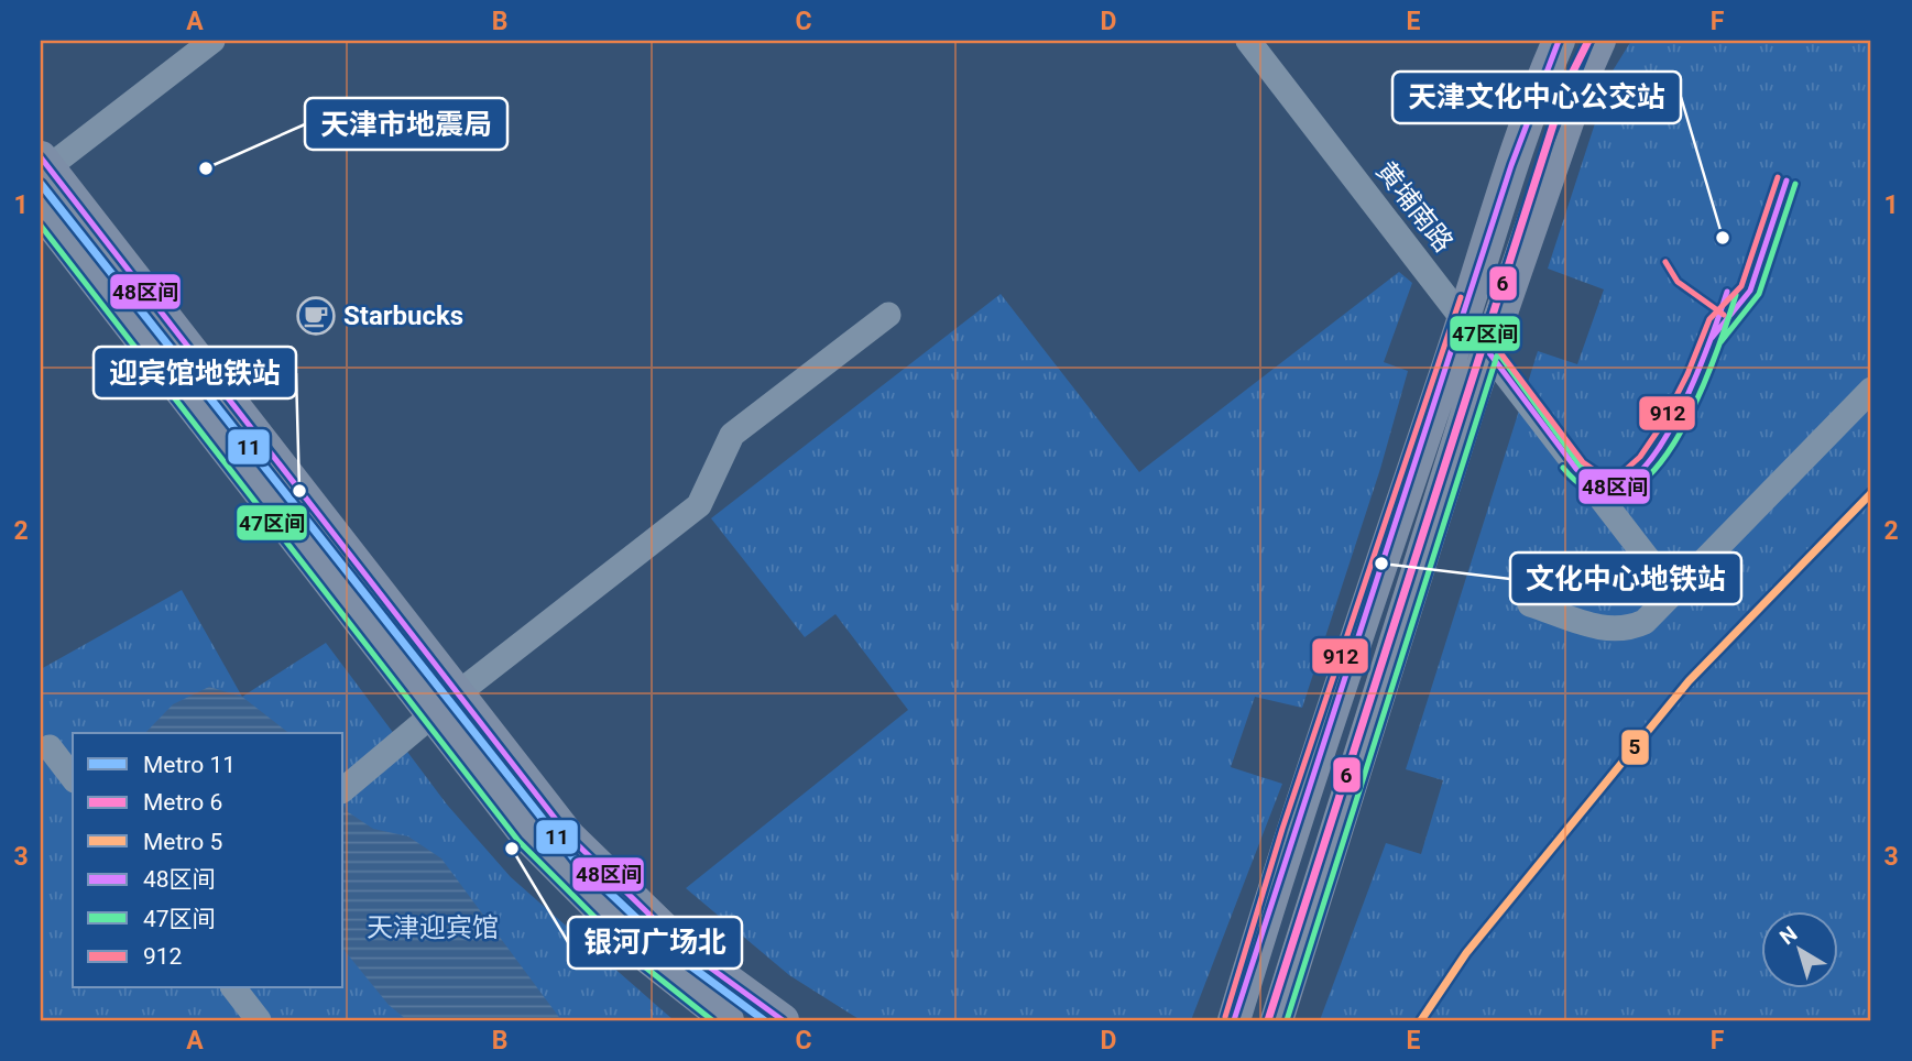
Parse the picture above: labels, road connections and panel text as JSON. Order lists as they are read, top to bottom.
{
  "streets": {
    "street": ["黄埔南路"]
  },
  "parks": ["天津迎宾馆"],
  "places": {
    "other": [
      "天津市地震局",
      "天津文化中心公交站",
      "迎宾馆地铁站",
      "文化中心地铁站",
      "银河广场北"
    ],
    "cafe": ["Starbucks"]
  },
  "lines": [
    "metro line 6",
    "transit line 48区间",
    "transit line 47区间",
    "transit line 912",
    "metro line 11",
    "metro line 5"
  ],
  "legend": [
    "Metro 11",
    "Metro 6",
    "Metro 5",
    "48区间",
    "47区间",
    "912"
  ],
  "north": "top left",
  "grid": {
    "columns": [
      "A",
      "B",
      "C",
      "D",
      "E",
      "F"
    ],
    "rows": ["1", "2", "3"]
  }
}
